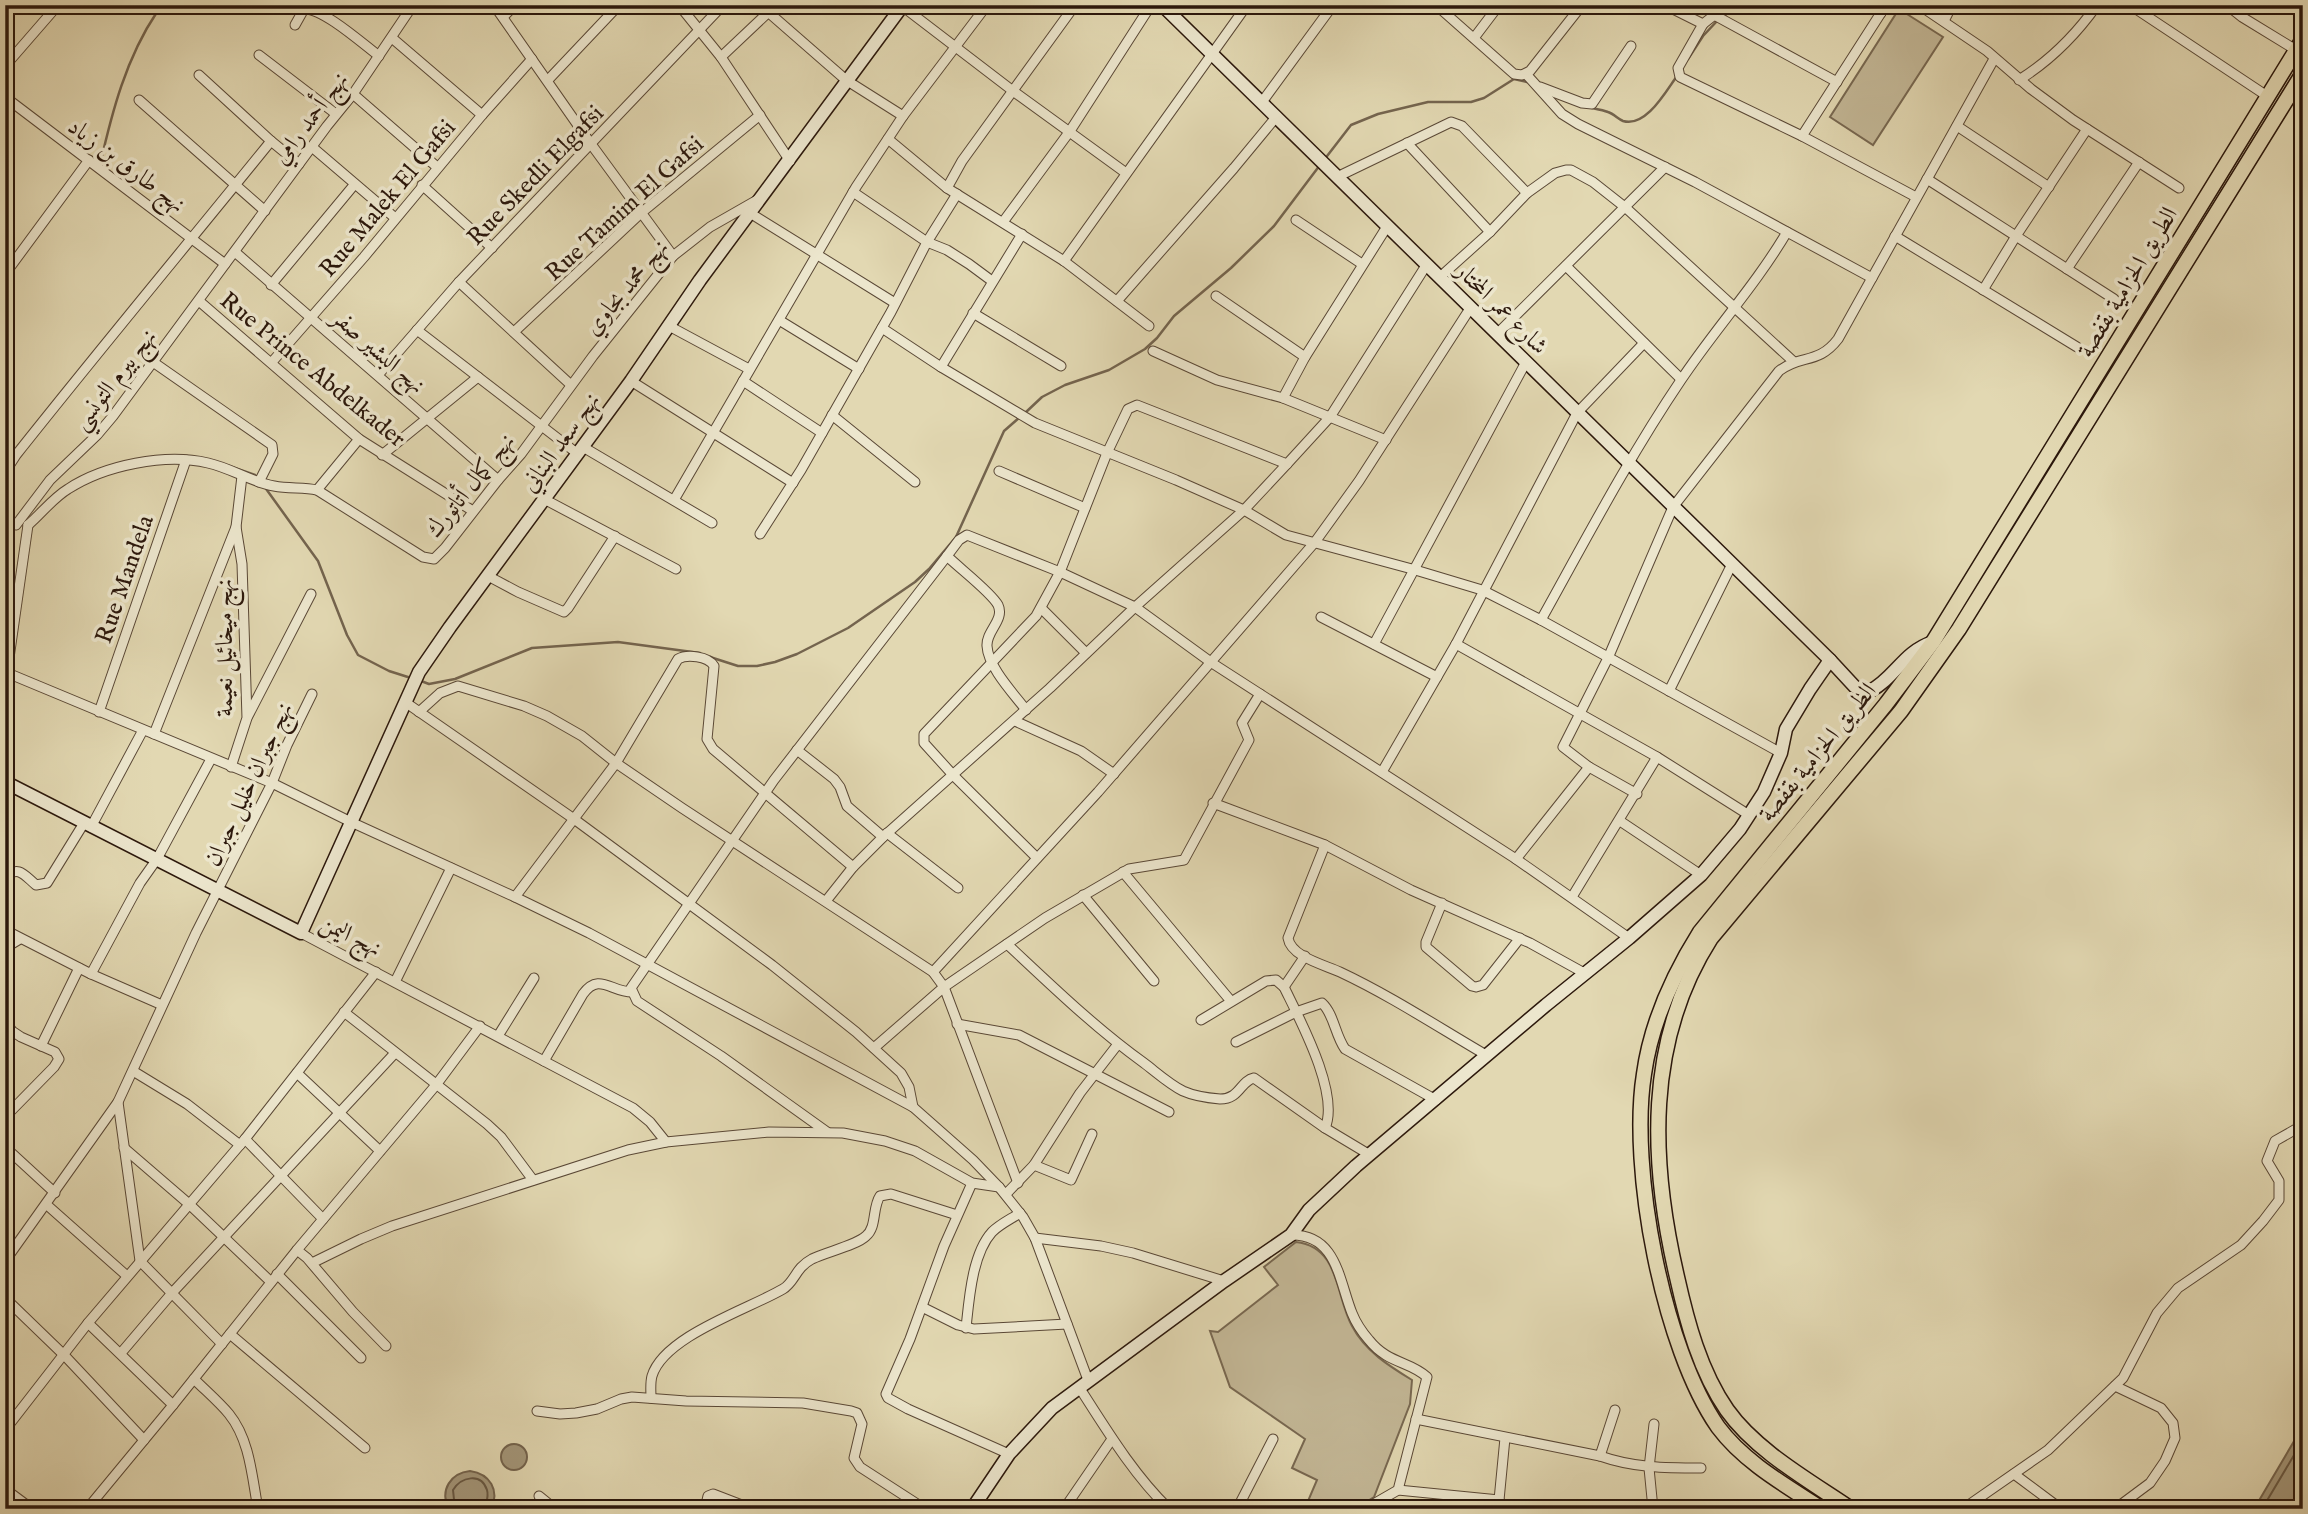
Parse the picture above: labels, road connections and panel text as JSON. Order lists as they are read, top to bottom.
{
  "streets": {
    "main road": ["الطريق الحزامية بقفصة"],
    "street": [
      "نهج أحمد رامي",
      "نهج طارق بن زياد",
      "Rue Skedli Elgafsi",
      "Rue Malek El Gafsi",
      "Rue Tamim El Gafsi",
      "نهج محمد بجاوي",
      "شارع عمر المختار",
      "نهج البشير صفر",
      "Rue Prince Abdelkader",
      "نهج بيرم التونسي",
      "نهج سعد البناني",
      "نهج كمال أتاتورك",
      "Rue Mandela",
      "نهج ميخائيل نعيمة",
      "نهج جبران خليل جبران",
      "نهج اليمن"
    ]
  },
  "crossings": [
    ["نهج أحمد رامي", "نهج البشير صفر"],
    ["نهج أحمد رامي", "نهج بيرم التونسي"],
    ["نهج طارق بن زياد", "نهج بيرم التونسي"],
    ["Rue Skedli Elgafsi", "نهج البشير صفر"],
    ["Rue Malek El Gafsi", "نهج البشير صفر"],
    ["Rue Malek El Gafsi", "Rue Prince Abdelkader"],
    ["الطريق الحزامية بقفصة", "شارع عمر المختار"],
    ["نهج محمد بجاوي", "نهج سعد البناني"],
    ["نهج محمد بجاوي", "نهج كمال أتاتورك"],
    ["نهج البشير صفر", "نهج بيرم التونسي"],
    ["نهج البشير صفر", "نهج كمال أتاتورك"],
    ["Rue Prince Abdelkader", "نهج بيرم التونسي"],
    ["Rue Prince Abdelkader", "نهج كمال أتاتورك"],
    ["نهج سعد البناني", "نهج اليمن"],
    ["نهج جبران خليل جبران", "نهج اليمن"]
  ]
}
